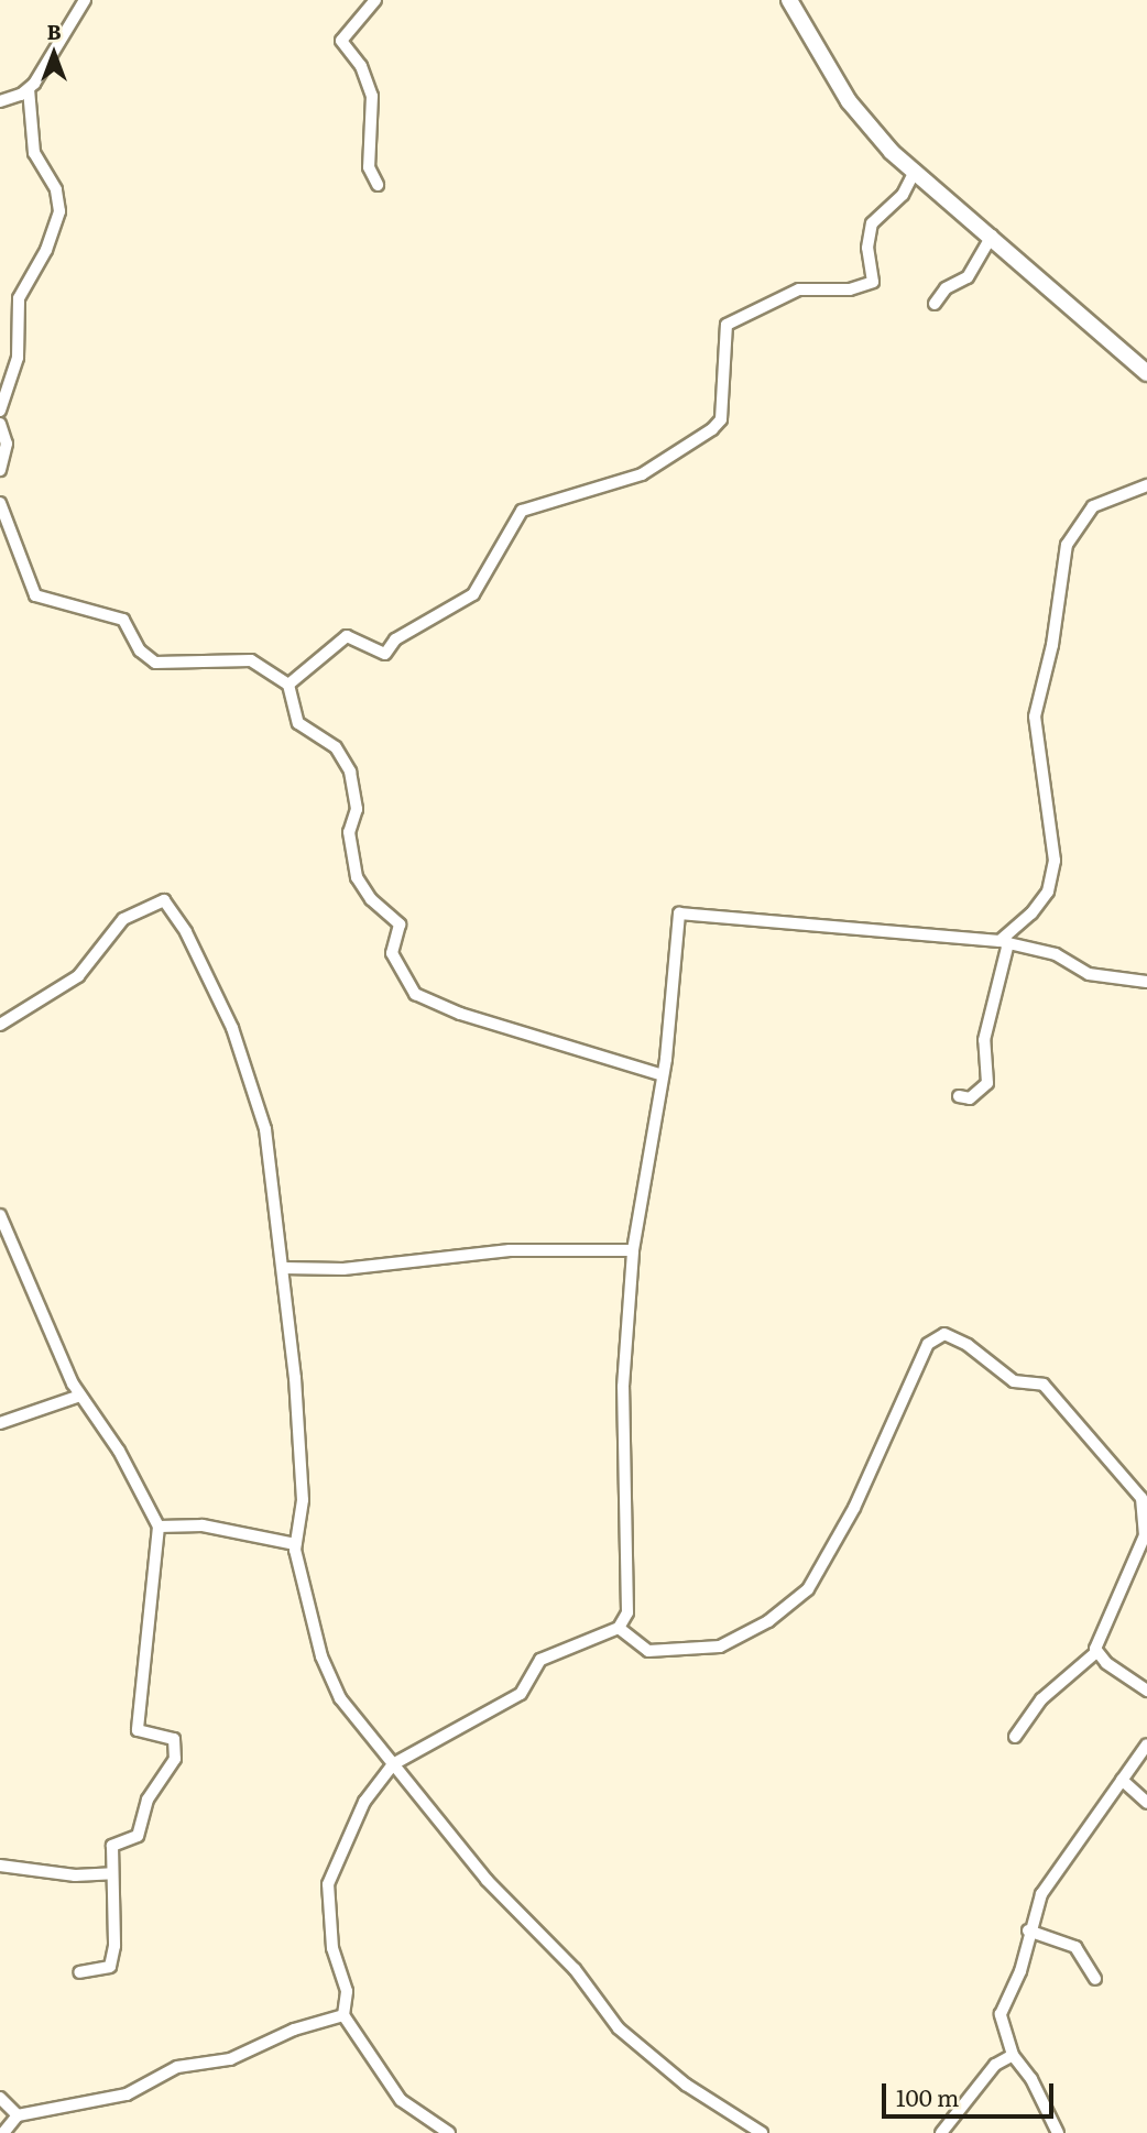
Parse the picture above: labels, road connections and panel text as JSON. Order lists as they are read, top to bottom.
{
  "scale_bar": "100 m",
  "north": "top"
}
